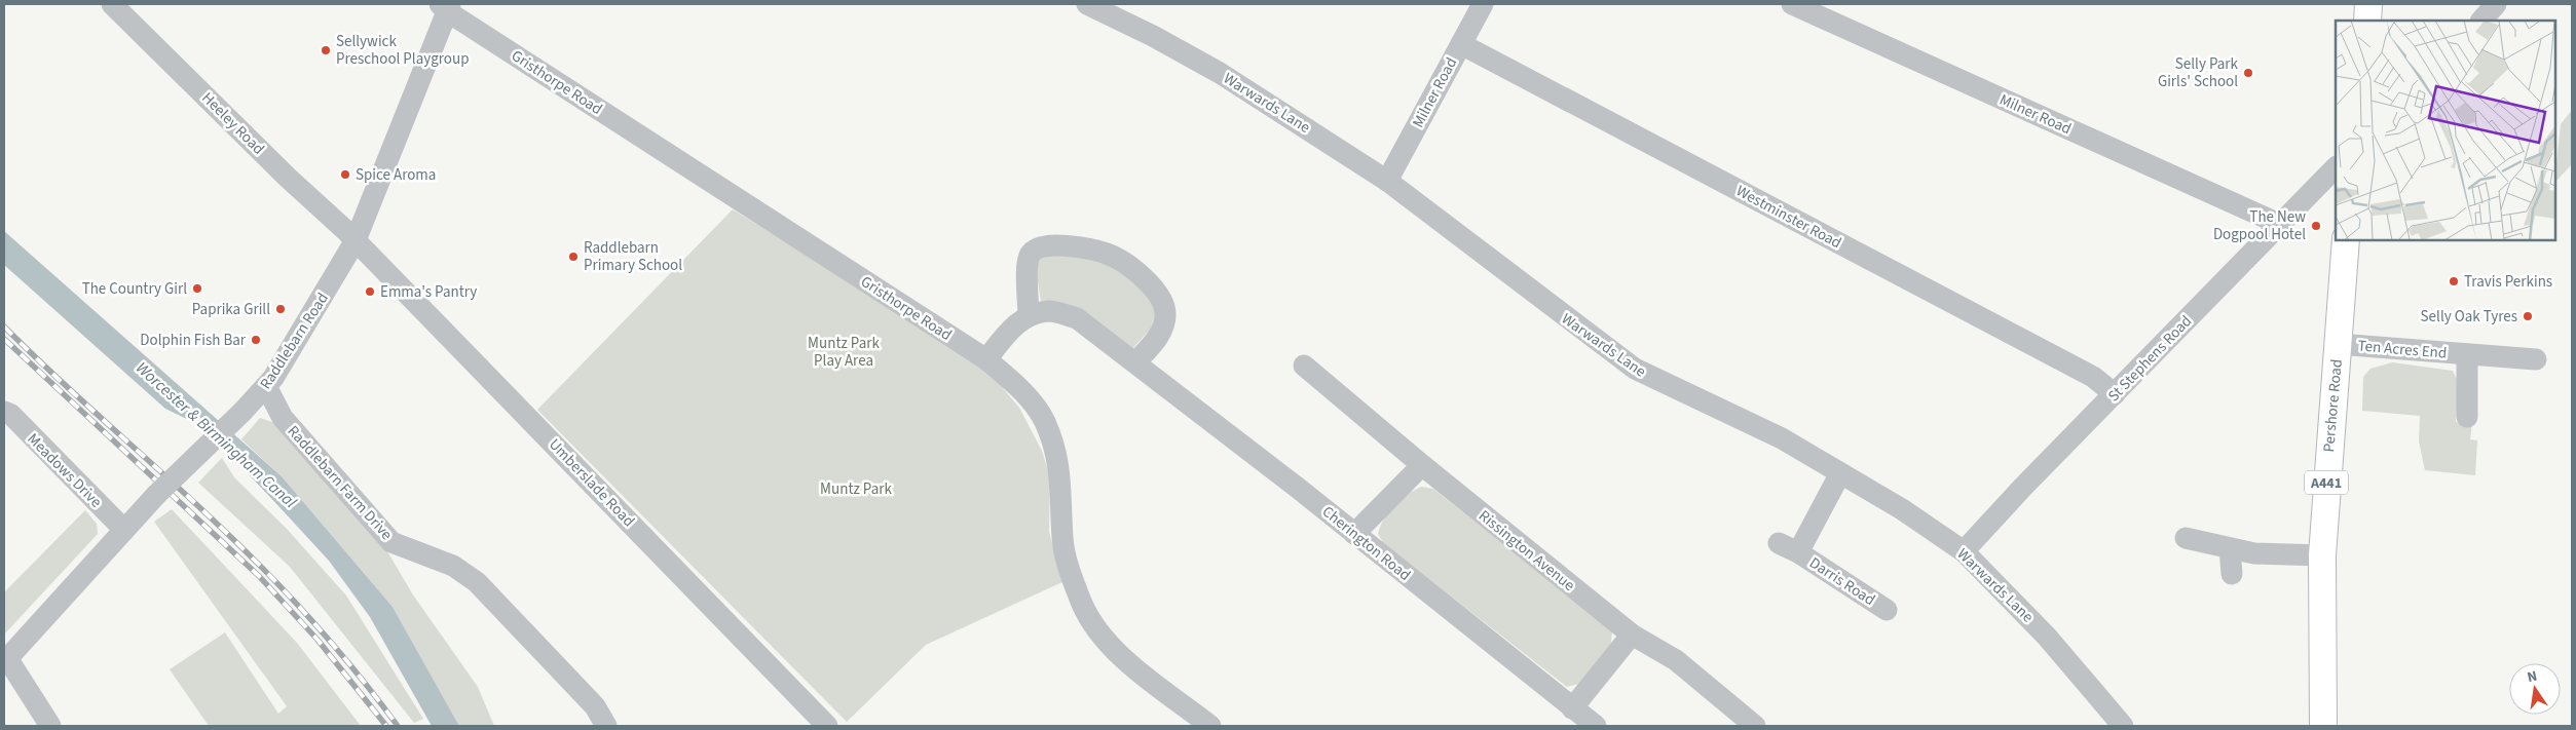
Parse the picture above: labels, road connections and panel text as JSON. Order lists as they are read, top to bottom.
{
  "streets": {
    "main road": ["Pershore Road", "A441"],
    "street": [
      "Gristhorpe Road",
      "Milner Road",
      "Warwards Lane",
      "Heeley Road",
      "Westminster Road",
      "Raddlebarn Road",
      "Ten Acres End",
      "St Stephens Road",
      "Meadows Drive",
      "Raddlebarn Farm Drive",
      "Umberslade Road",
      "Cherington Road",
      "Rissington Avenue",
      "Darris Road"
    ]
  },
  "crossings": [
    ["Gristhorpe Road", "Raddlebarn Road"],
    ["Gristhorpe Road", "Cherington Road"],
    ["Milner Road", "Warwards Lane"],
    ["Milner Road", "Westminster Road"],
    ["Milner Road", "St Stephens Road"],
    ["Warwards Lane", "St Stephens Road"],
    ["Warwards Lane", "Darris Road"],
    ["Heeley Road", "Raddlebarn Road"],
    ["Heeley Road", "Umberslade Road"],
    ["Westminster Road", "St Stephens Road"],
    ["Raddlebarn Road", "Meadows Drive"],
    ["Raddlebarn Road", "Raddlebarn Farm Drive"],
    ["Raddlebarn Road", "Umberslade Road"],
    ["Ten Acres End", "Pershore Road"]
  ],
  "water": ["Worcester & Birmingham Canal"],
  "parks": ["Muntz Park Play Area", "Muntz Park"],
  "places": [
    "Sellywick Preschool Playgroup",
    "Selly Park Girls' School",
    "Spice Aroma",
    "The New Dogpool Hotel",
    "Raddlebarn Primary School",
    "Travis Perkins",
    "The Country Girl",
    "Emma's Pantry",
    "Paprika Grill",
    "Selly Oak Tyres",
    "Dolphin Fish Bar"
  ],
  "north": "top"
}
